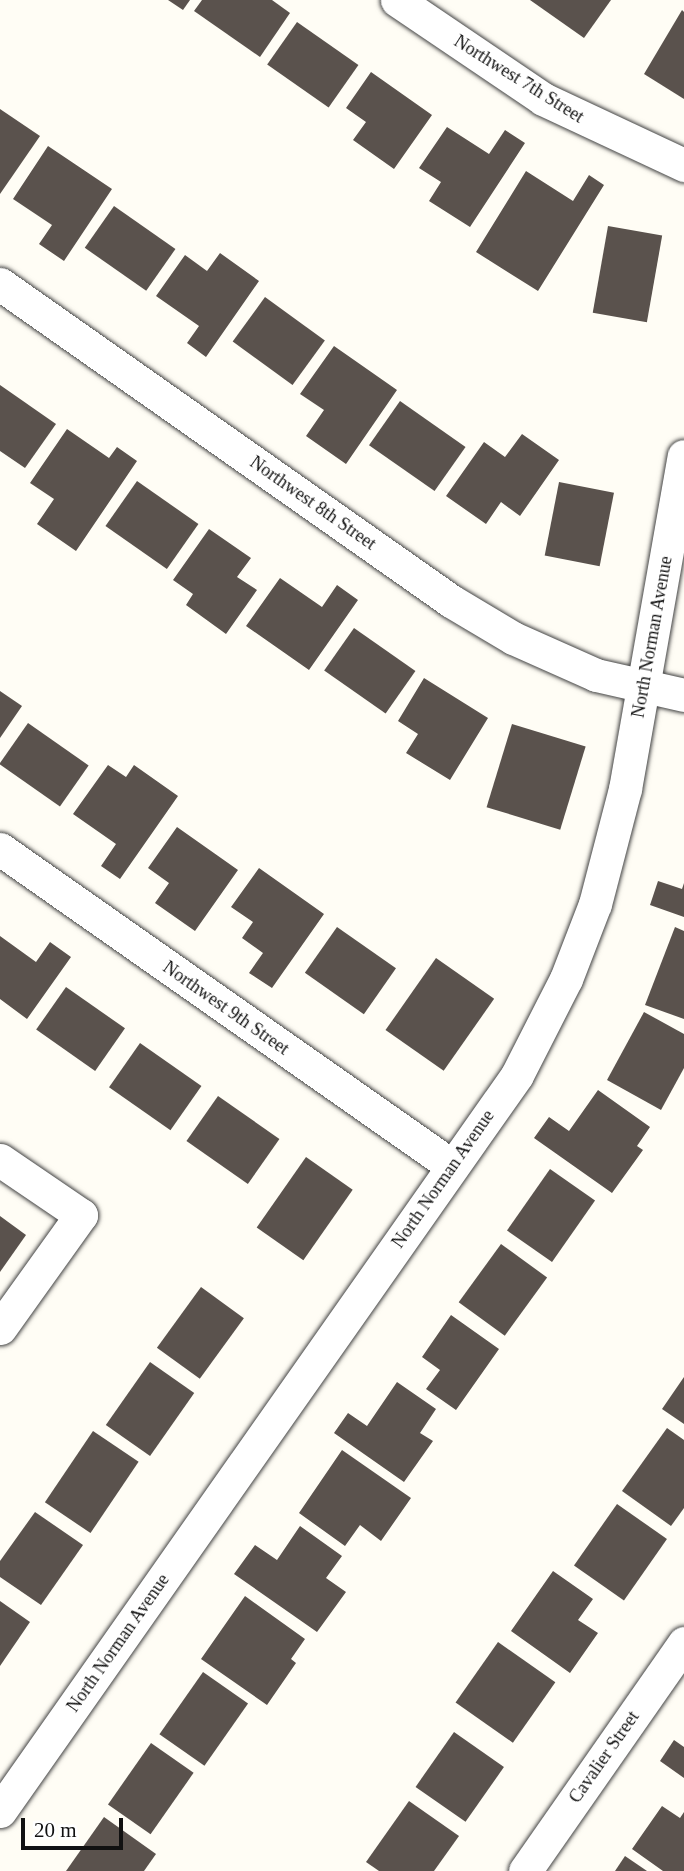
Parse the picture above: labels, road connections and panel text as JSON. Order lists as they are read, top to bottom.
{
  "streets": {
    "street": [
      "Northwest 7th Street",
      "Northwest 8th Street",
      "North Norman Avenue",
      "Northwest 9th Street",
      "Cavalier Street"
    ]
  },
  "crossings": [
    ["Northwest 8th Street", "North Norman Avenue"],
    ["North Norman Avenue", "Northwest 9th Street"]
  ],
  "scale_bar": "20 m"
}
